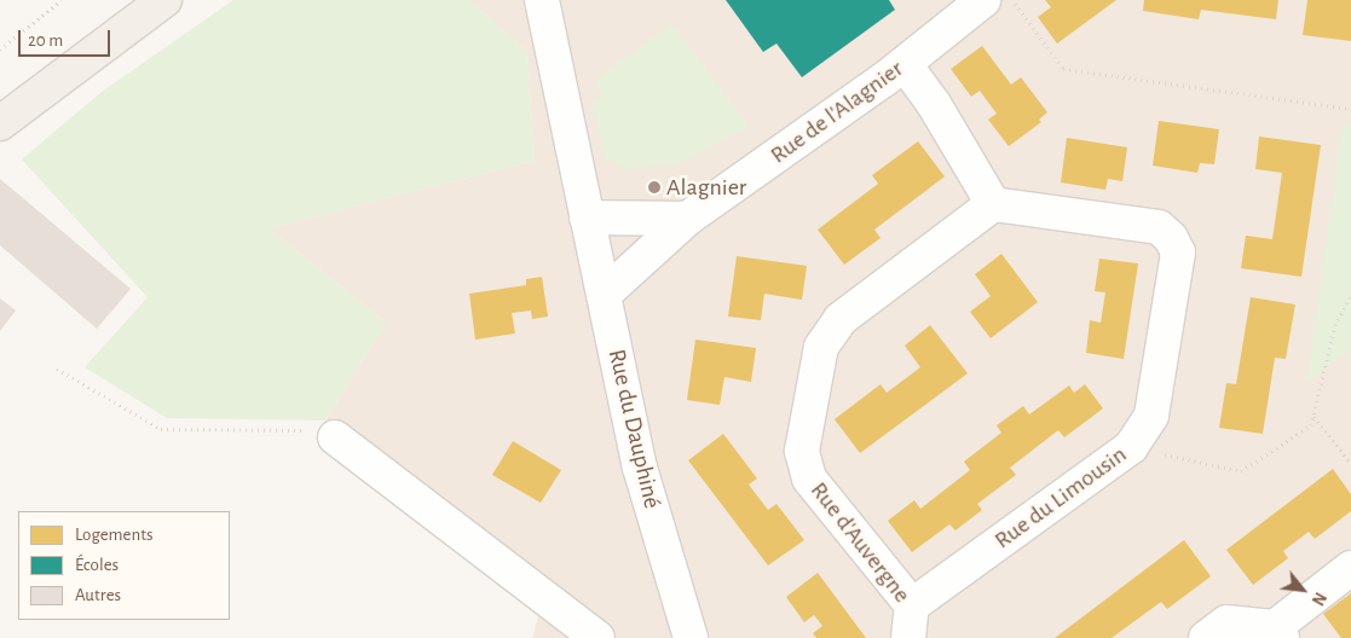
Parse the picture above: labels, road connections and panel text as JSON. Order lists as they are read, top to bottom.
{
  "streets": {
    "street": [
      "Rue de l'Alagnier",
      "Rue du Dauphiné",
      "Rue du Limousin",
      "Rue d'Auvergne"
    ]
  },
  "crossings": [
    ["Rue de l'Alagnier", "Rue du Dauphiné"],
    ["Rue du Limousin", "Rue d'Auvergne"]
  ],
  "places": ["Alagnier"],
  "legend": ["Logements", "Écoles", "Autres"],
  "scale_bar": "20 m",
  "north": "bottom right"
}
